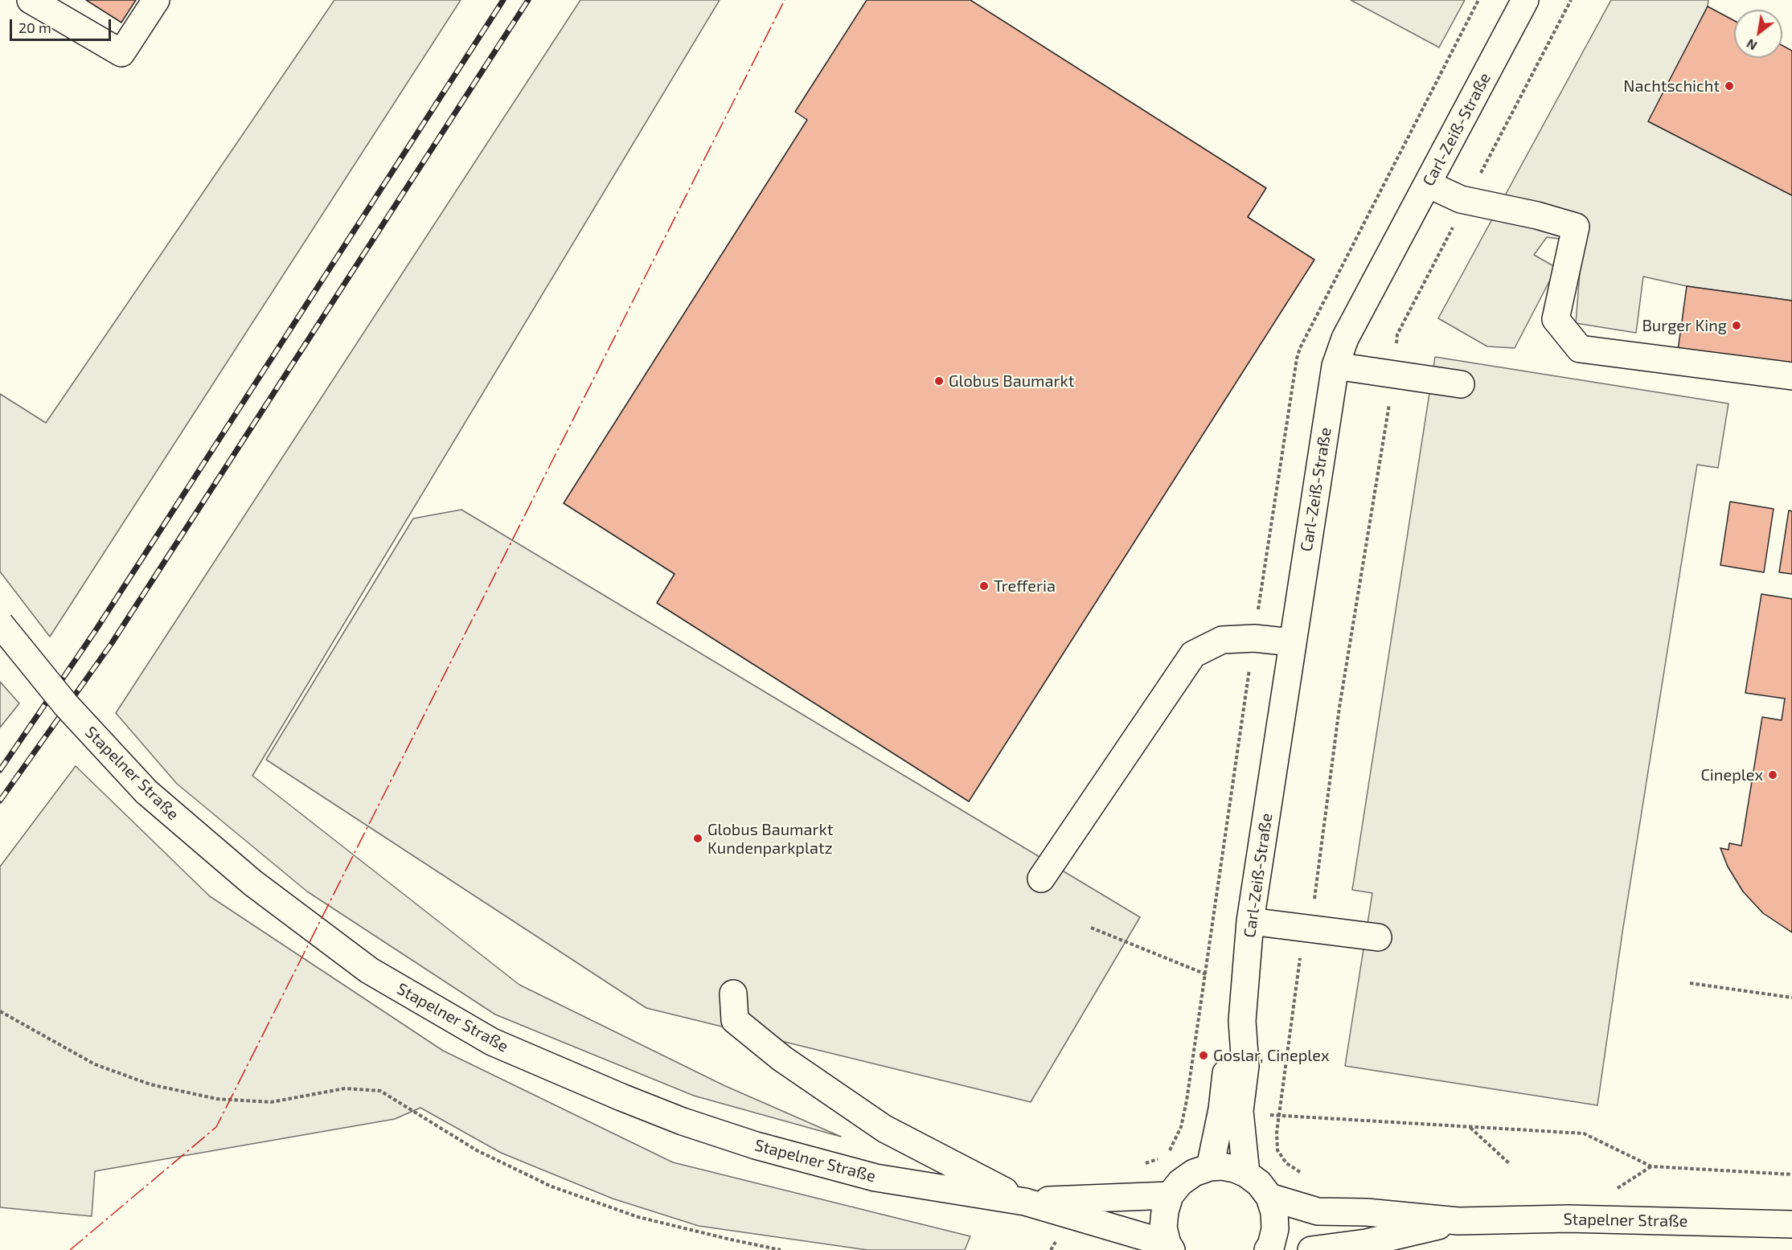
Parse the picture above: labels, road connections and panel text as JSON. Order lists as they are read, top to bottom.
{
  "streets": {
    "street": ["Carl-Zeiß-Straße", "Stapelner Straße"]
  },
  "places": [
    "Nachtschicht",
    "Burger King",
    "Globus Baumarkt",
    "Trefferia",
    "Cineplex",
    "Globus Baumarkt Kundenparkplatz",
    "Goslar, Cineplex"
  ],
  "scale_bar": "20 m",
  "north": "bottom left"
}
